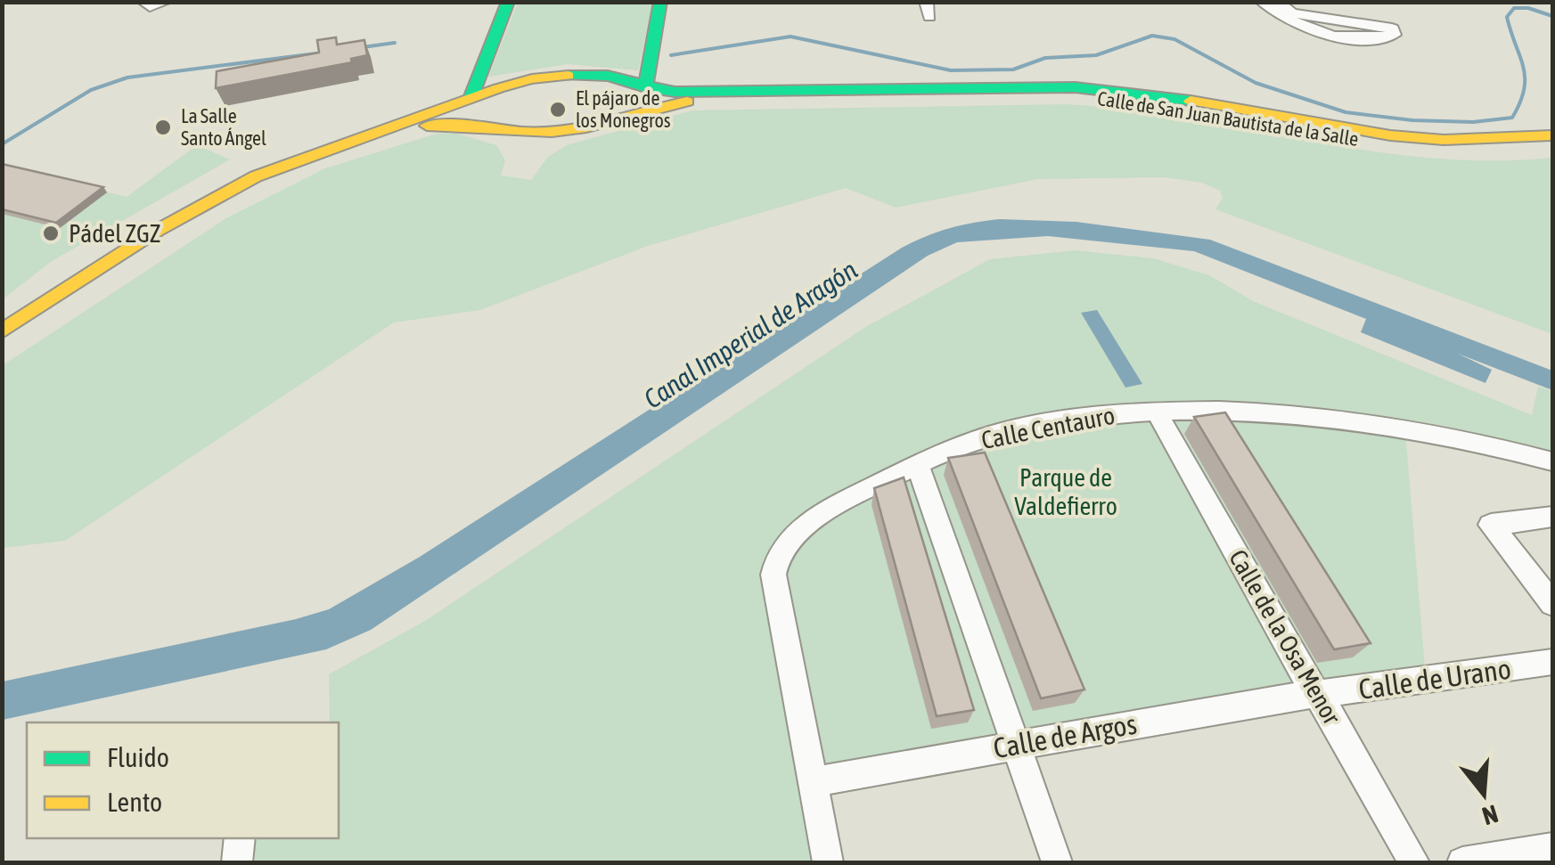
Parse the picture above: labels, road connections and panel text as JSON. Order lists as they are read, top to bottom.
{
  "streets": {
    "main road": ["Calle de San Juan Bautista de la Salle"],
    "street": [
      "Calle Centauro",
      "Calle de la Osa Menor",
      "Calle de Urano",
      "Calle de Argos"
    ]
  },
  "crossings": [
    ["Calle Centauro", "Calle de la Osa Menor"],
    ["Calle Centauro", "Calle de Argos"],
    ["Calle de la Osa Menor", "Calle de Urano"],
    ["Calle de la Osa Menor", "Calle de Argos"],
    ["Calle de Urano", "Calle de Argos"]
  ],
  "water": ["Canal Imperial de Aragón"],
  "parks": ["Parque de Valdefierro"],
  "places": ["El pájaro de los Monegros", "La Salle Santo Ángel", "Pádel ZGZ"],
  "legend": ["Fluido", "Lento"],
  "north": "bottom"
}
